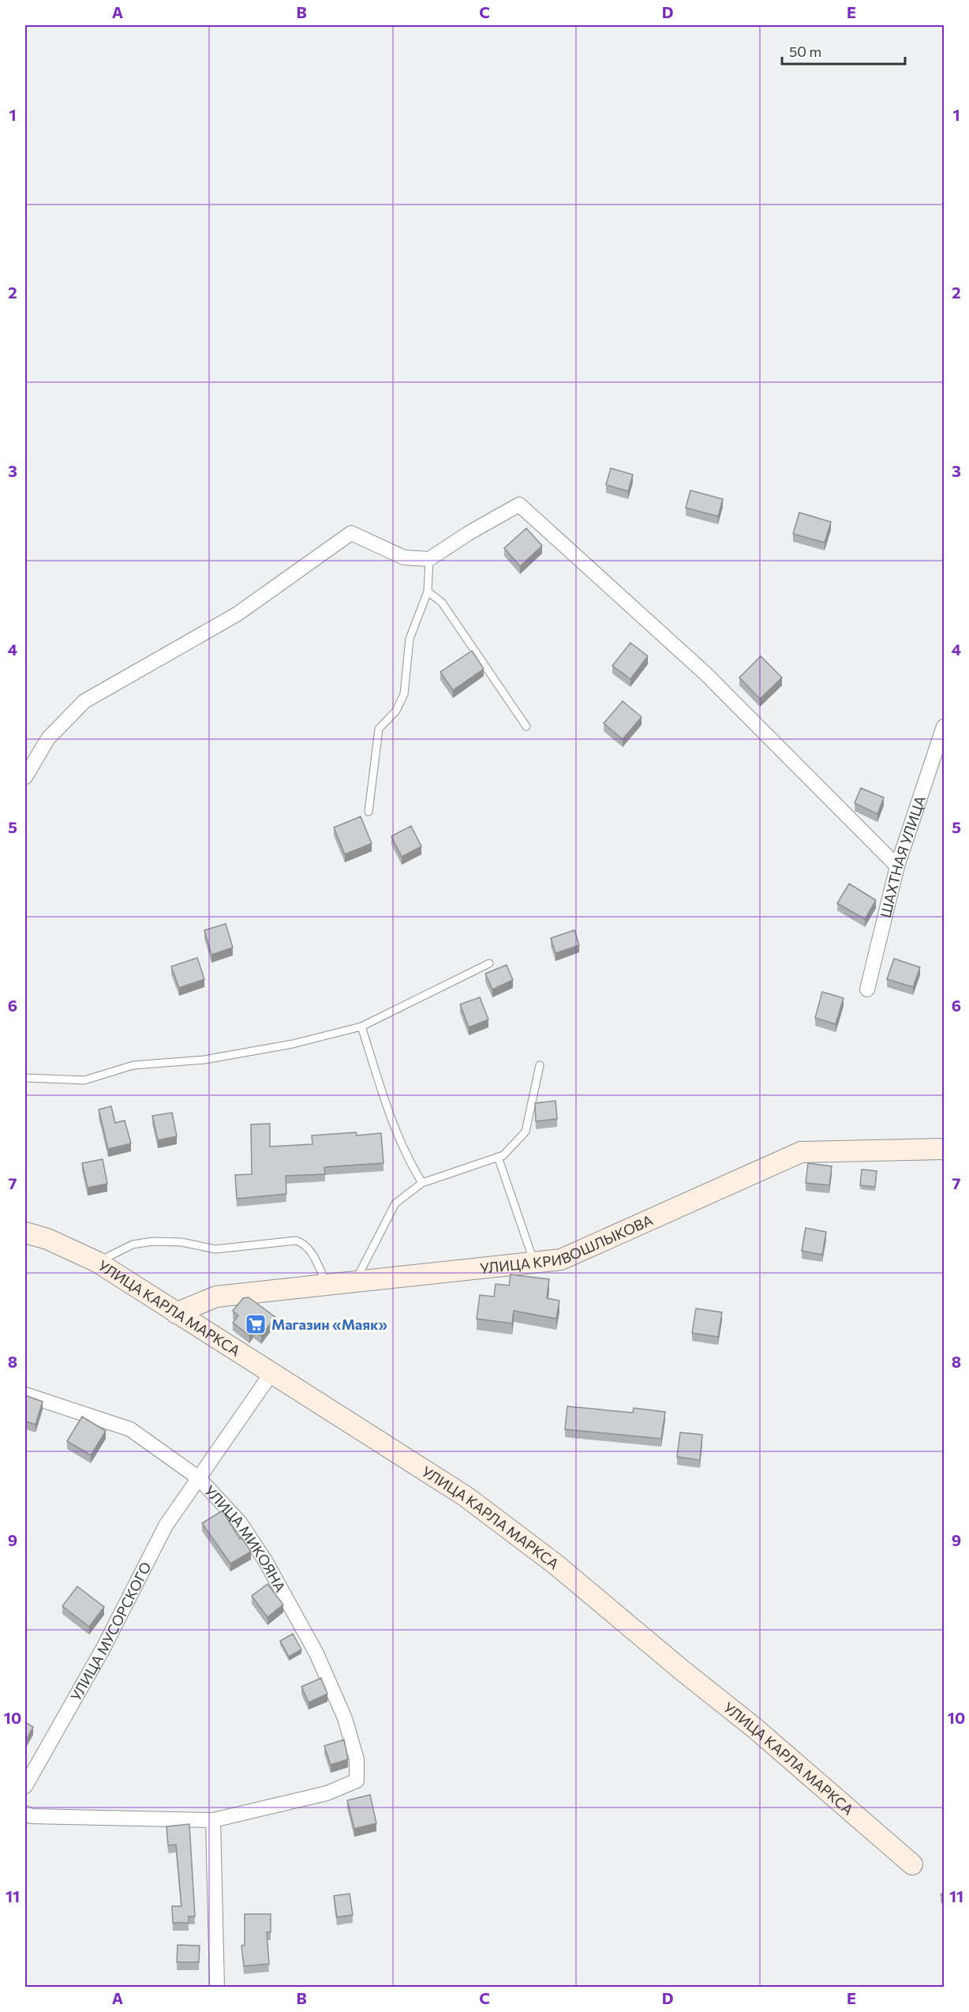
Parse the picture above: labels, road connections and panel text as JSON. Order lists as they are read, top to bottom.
{
  "streets": {
    "street": [
      "ШАХТНАЯ УЛИЦА",
      "УЛИЦА КРИВОШЛЫКОВА",
      "УЛИЦА КАРЛА МАРКСА",
      "УЛИЦА МИКОЯНА",
      "УЛИЦА МУСОРСКОГО"
    ]
  },
  "crossings": [
    ["УЛИЦА КРИВОШЛЫКОВА", "УЛИЦА КАРЛА МАРКСА"],
    ["УЛИЦА КАРЛА МАРКСА", "УЛИЦА МУСОРСКОГО"],
    ["УЛИЦА МИКОЯНА", "УЛИЦА МУСОРСКОГО"]
  ],
  "places": {
    "supermarket": ["Магазин «Маяк»"]
  },
  "scale_bar": "50 m",
  "grid": {
    "columns": [
      "A",
      "B",
      "C",
      "D",
      "E"
    ],
    "rows": [
      "1",
      "2",
      "3",
      "4",
      "5",
      "6",
      "7",
      "8",
      "9",
      "10",
      "11"
    ]
  }
}
